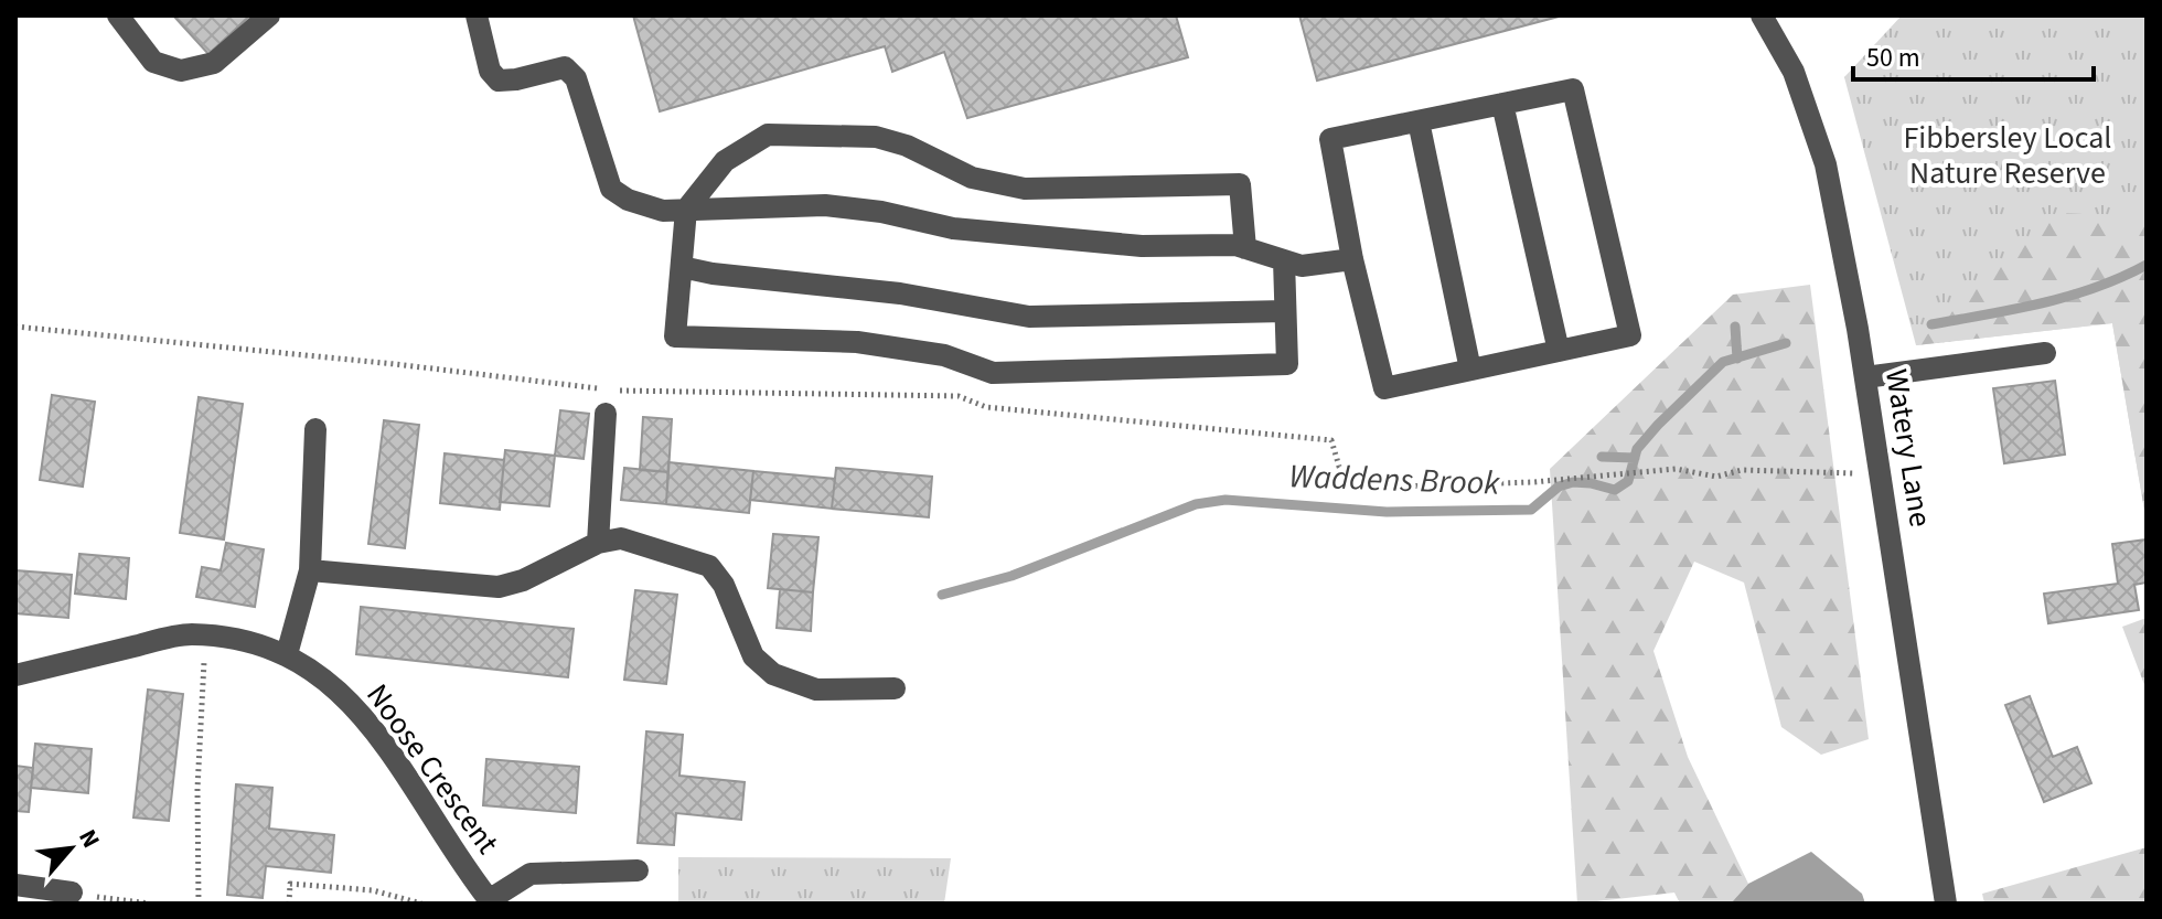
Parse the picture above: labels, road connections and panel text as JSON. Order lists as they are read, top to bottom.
{
  "streets": {
    "street": ["Watery Lane", "Noose Crescent"]
  },
  "water": ["Waddens Brook"],
  "parks": ["Fibbersley Local Nature Reserve"],
  "scale_bar": "50 m",
  "north": "top right"
}
